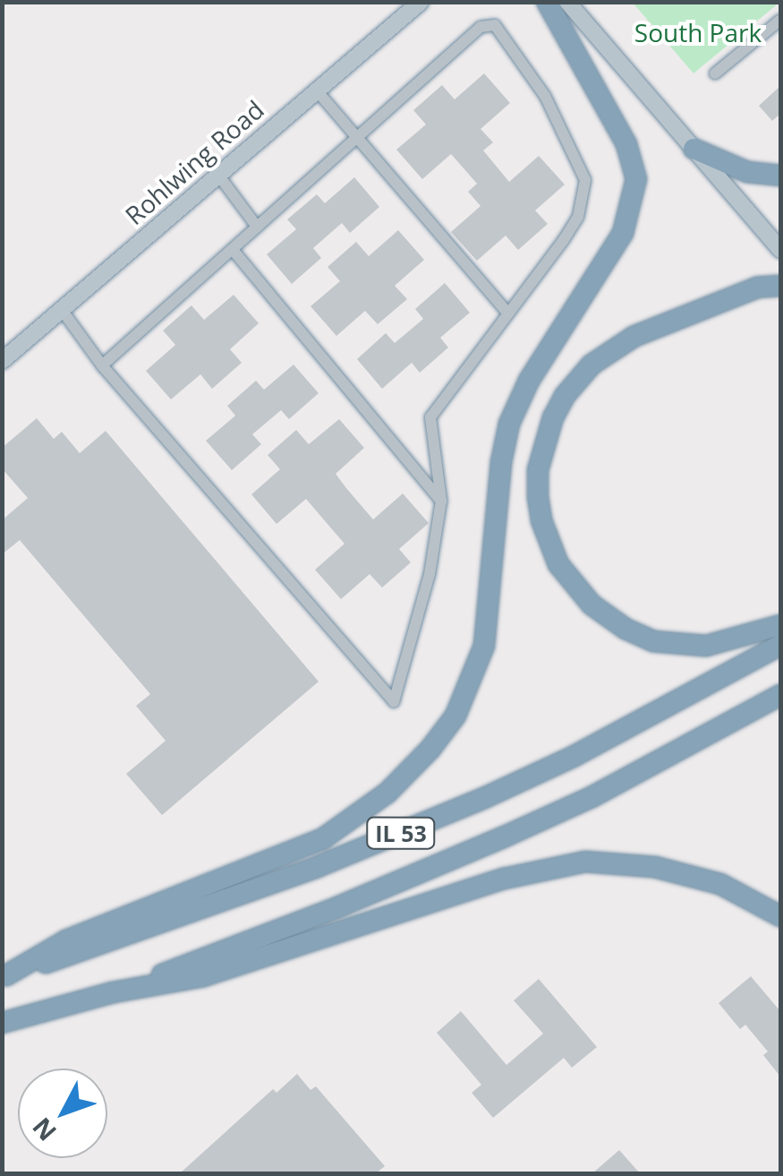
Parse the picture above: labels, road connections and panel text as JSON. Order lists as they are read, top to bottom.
{
  "streets": {
    "highway": ["IL 53"],
    "main road": ["Rohlwing Road"]
  },
  "parks": ["South Park"],
  "north": "bottom left"
}
